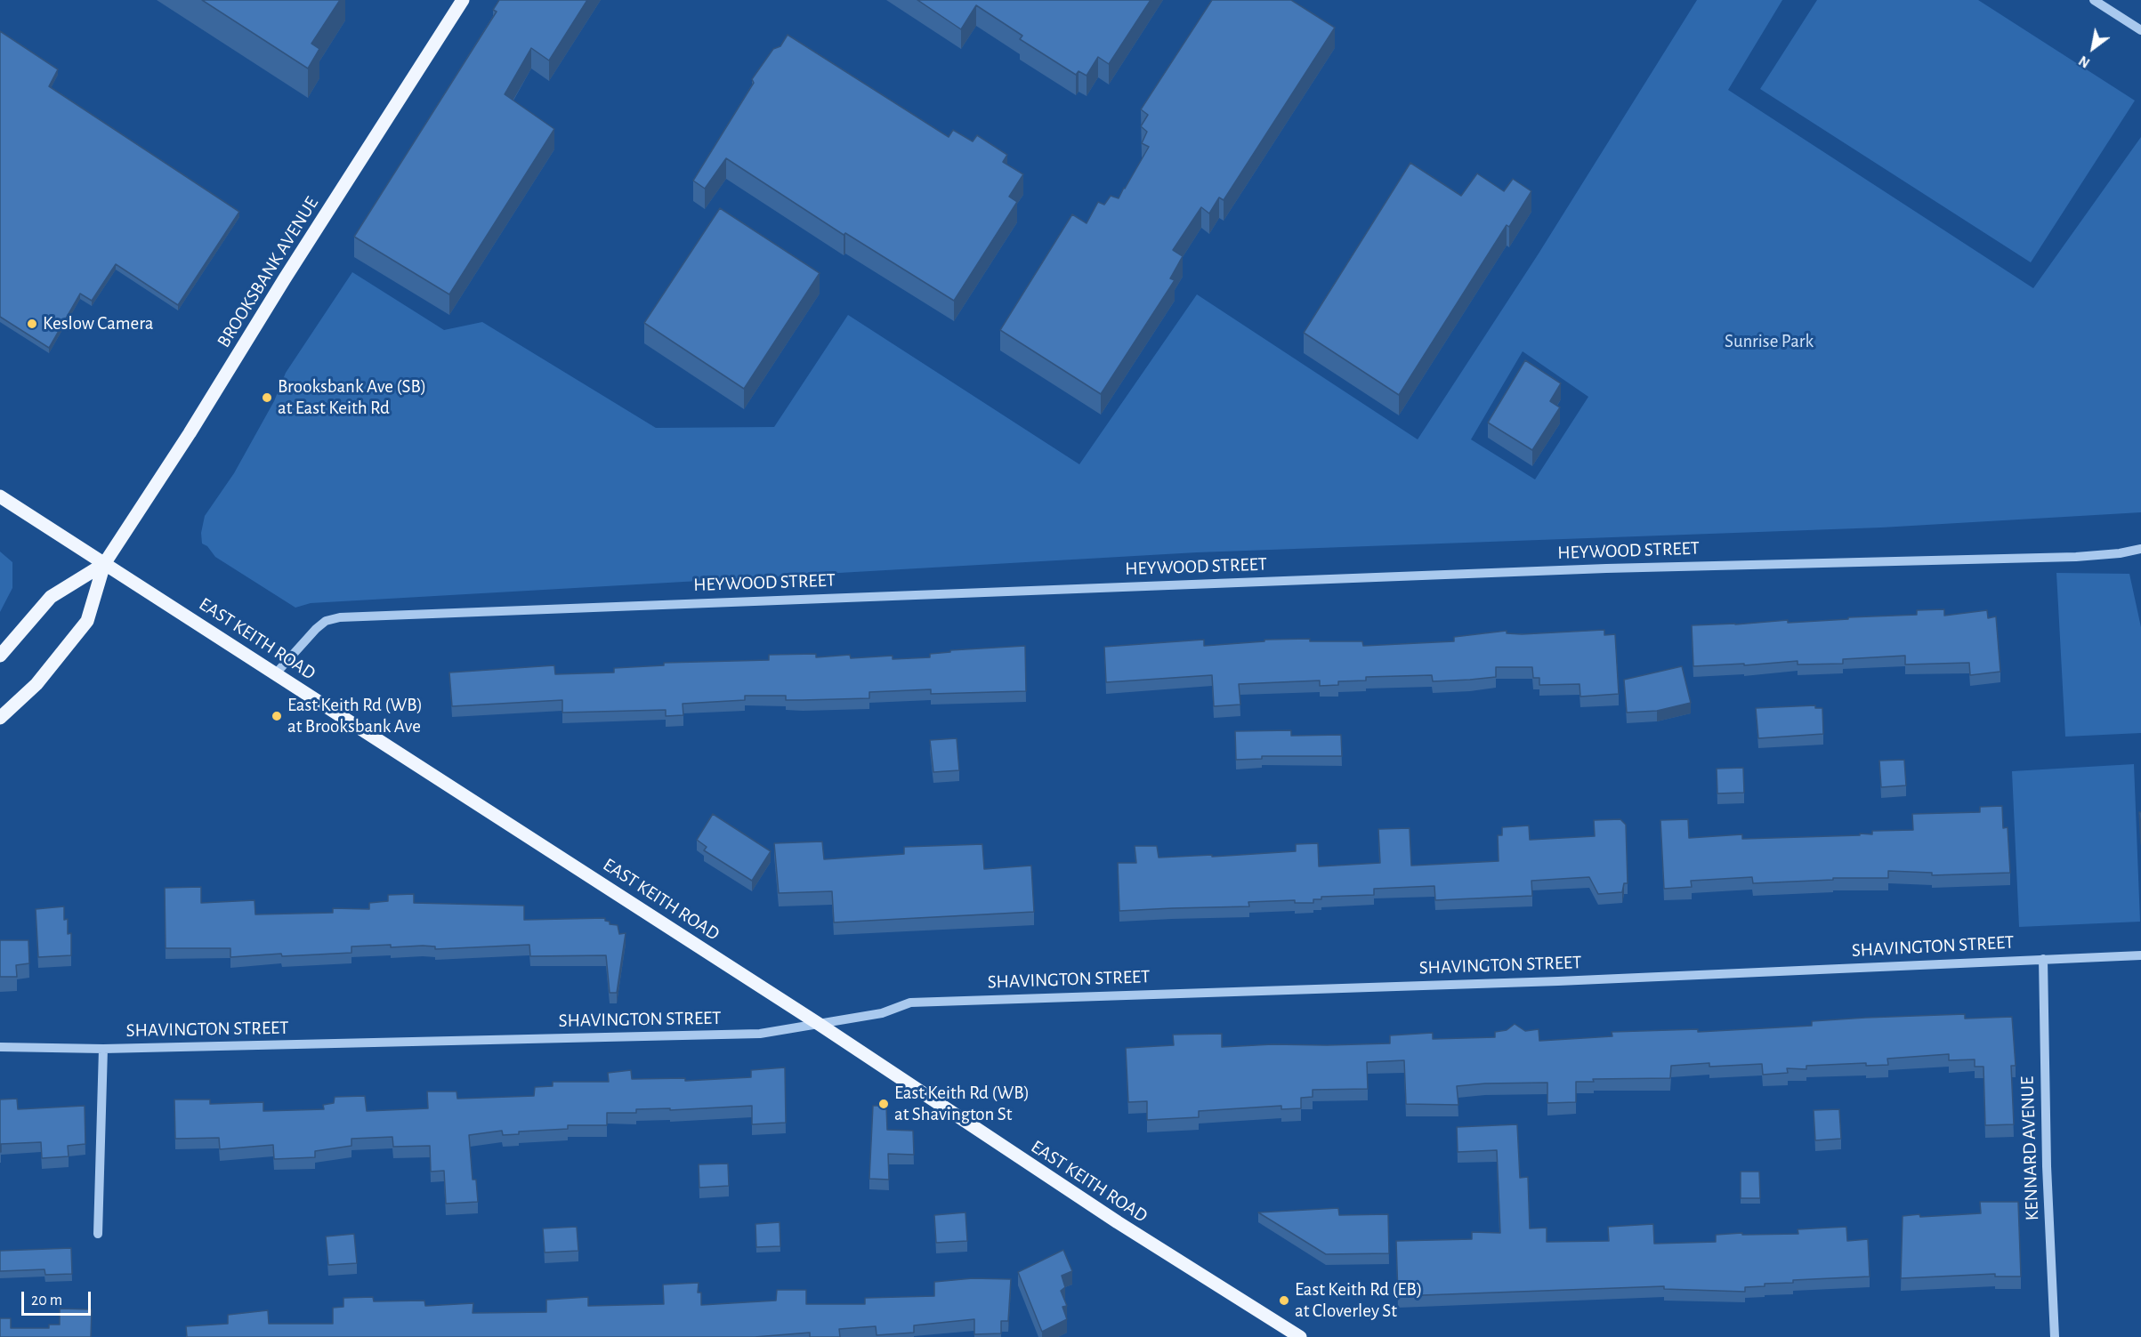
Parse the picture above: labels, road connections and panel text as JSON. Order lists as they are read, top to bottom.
{
  "streets": {
    "main road": ["BROOKSBANK AVENUE", "EAST KEITH ROAD"],
    "street": ["HEYWOOD STREET", "SHAVINGTON STREET", "KENNARD AVENUE"]
  },
  "crossings": [
    ["BROOKSBANK AVENUE", "EAST KEITH ROAD"],
    ["HEYWOOD STREET", "EAST KEITH ROAD"],
    ["EAST KEITH ROAD", "SHAVINGTON STREET"],
    ["SHAVINGTON STREET", "KENNARD AVENUE"]
  ],
  "parks": ["Sunrise Park"],
  "places": [
    "Keslow Camera",
    "Brooksbank Ave (SB) at East Keith Rd",
    "East Keith Rd (WB) at Brooksbank Ave",
    "East Keith Rd (WB) at Shavington St",
    "East Keith Rd (EB) at Cloverley St"
  ],
  "scale_bar": "20 m",
  "north": "bottom left"
}
